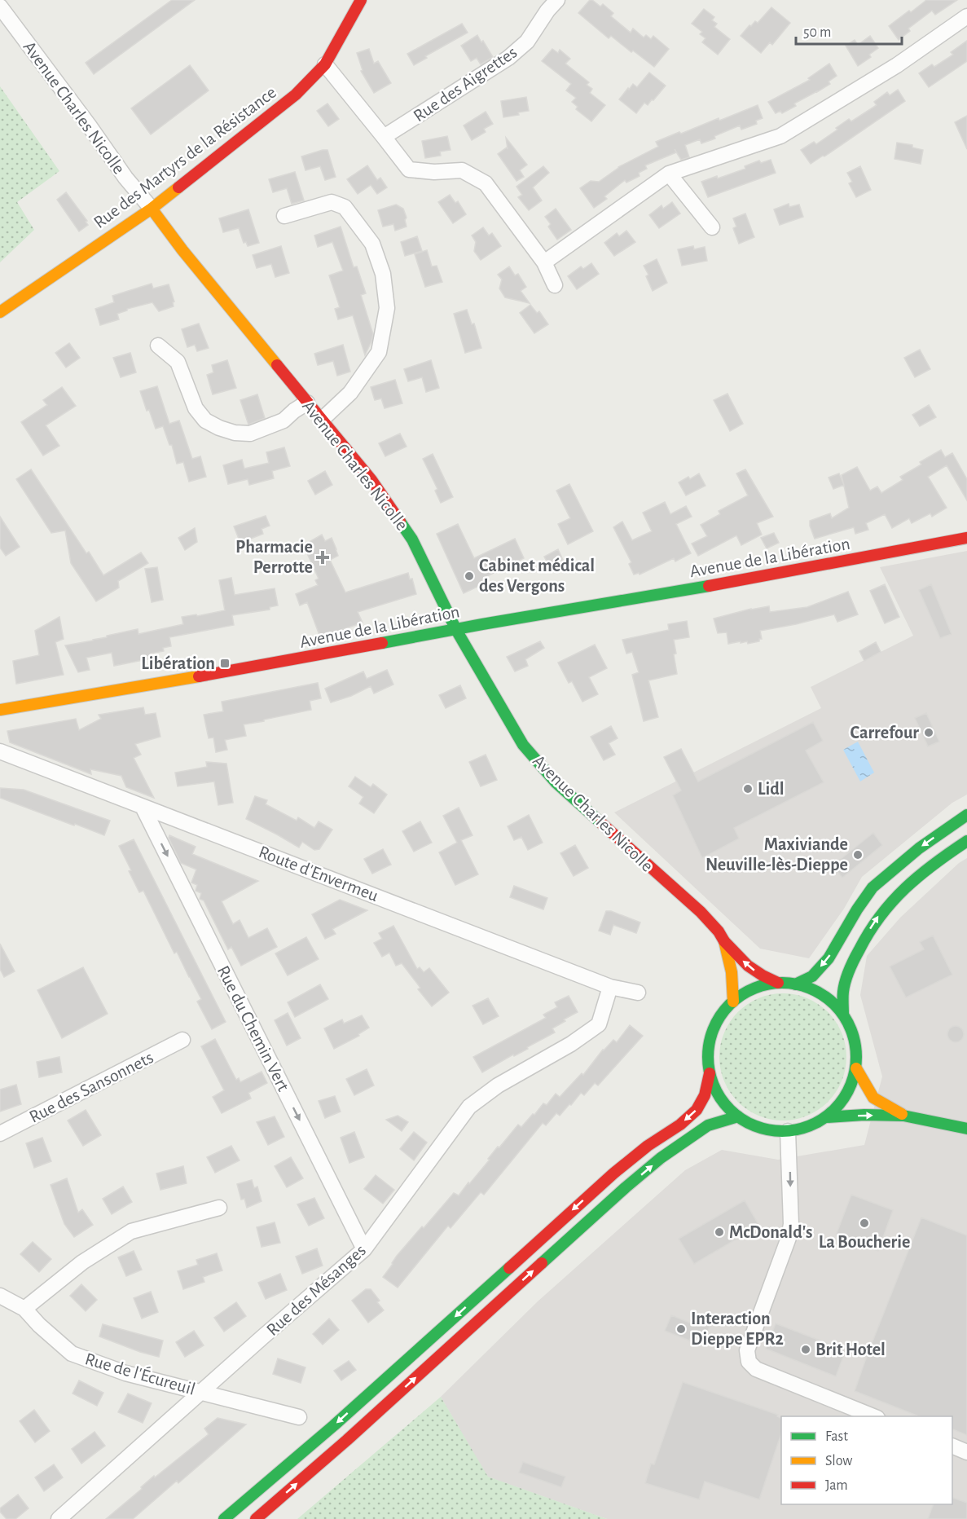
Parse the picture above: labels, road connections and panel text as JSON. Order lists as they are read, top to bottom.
{
  "streets": {
    "main road": ["Avenue Charles Nicolle", "Rue des Martyrs de la Résistance", "Avenue de la Libération"],
    "street": [
      "Rue des Aigrettes",
      "Route d'Envermeu",
      "Rue du Chemin Vert",
      "Rue des Sansonnets",
      "Rue des Mésanges",
      "Rue de l'Écureuil"
    ]
  },
  "crossings": [
    ["Avenue Charles Nicolle", "Rue des Martyrs de la Résistance"],
    ["Avenue Charles Nicolle", "Avenue de la Libération"],
    ["Route d'Envermeu", "Rue du Chemin Vert"],
    ["Route d'Envermeu", "Rue des Mésanges"],
    ["Rue du Chemin Vert", "Rue des Mésanges"],
    ["Rue des Mésanges", "Rue de l'Écureuil"]
  ],
  "one_way": ["Rue du Chemin Vert"],
  "places": {
    "health": ["Pharmacie Perrotte"],
    "other": [
      "Cabinet médical des Vergons",
      "Carrefour",
      "Lidl",
      "Maxiviande Neuville-lès-Dieppe",
      "La Boucherie",
      "McDonald's",
      "Interaction Dieppe EPR2",
      "Brit Hotel"
    ],
    "transit": ["Libération"]
  },
  "legend": ["Fast", "Slow", "Jam"],
  "scale_bar": "50 m"
}
